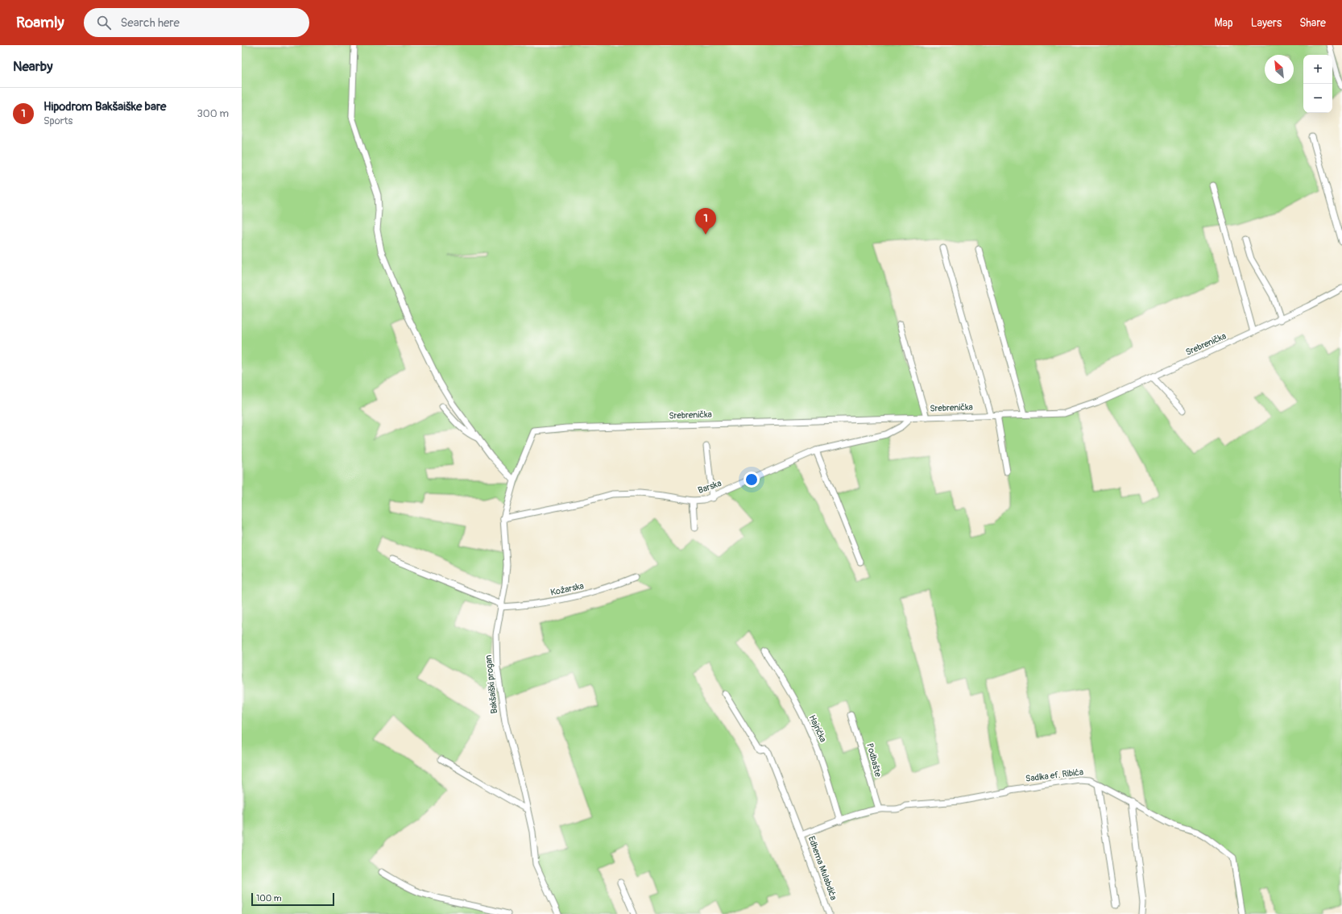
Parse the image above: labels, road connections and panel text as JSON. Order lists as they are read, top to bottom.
{
  "streets": {
    "street": [
      "Srebrenička",
      "Barska",
      "Kožarska",
      "Bakšaiški progan",
      "Hajrićka",
      "Podbašte",
      "Sadika ef. Ribića",
      "Edhema Mulabdića"
    ]
  },
  "crossings": [
    ["Srebrenička", "Barska"],
    ["Srebrenička", "Bakšaiški progan"],
    ["Barska", "Bakšaiški progan"],
    ["Kožarska", "Bakšaiški progan"],
    ["Hajrićka", "Sadika ef. Ribića"],
    ["Podbašte", "Sadika ef. Ribića"],
    ["Sadika ef. Ribića", "Edhema Mulabdića"]
  ],
  "scale_bar": "100 m",
  "north": "top left",
  "page": {
    "header": "Roamly",
    "search": "Search here",
    "nav": ["Map", "Layers", "Share"],
    "heading": "Nearby",
    "map_buttons": ["+", "−"],
    "list": [
      {
        "mark": "1",
        "name": "Hipodrom Bakšaiške bare",
        "note": "Sports",
        "value": "300 m"
      }
    ],
    "pins": "1",
    "scale": "100 m"
  }
}
